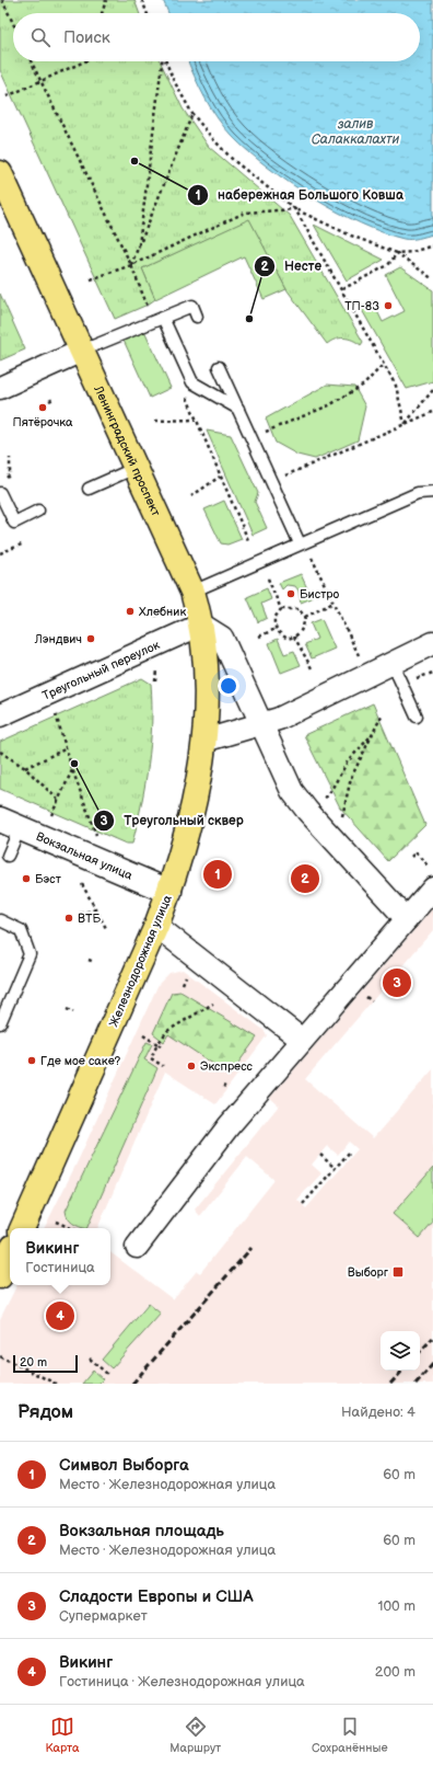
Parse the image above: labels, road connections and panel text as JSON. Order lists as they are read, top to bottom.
{
  "streets": {
    "main road": ["Ленинградский проспект", "Железнодорожная улица"],
    "street": ["Треугольный переулок", "Вокзальная улица"]
  },
  "crossings": [
    ["Ленинградский проспект", "Треугольный переулок"],
    ["Ленинградский проспект", "Железнодорожная улица"],
    ["Вокзальная улица", "Железнодорожная улица"]
  ],
  "water": ["залив Салаккалахти"],
  "places": {
    "other": [
      "набережная Большого Ковша",
      "ТП-83",
      "Несте",
      "Пятёрочка",
      "Бистро",
      "Хлебник",
      "Лэндвич",
      "Треугольный сквер",
      "Бэст",
      "ВТБ",
      "Где мое саке?",
      "Экспресс"
    ],
    "transit": ["Выборг"]
  },
  "scale_bar": "20 m",
  "page": {
    "search": "Поиск",
    "pins": [
      "1",
      "2",
      "3",
      "4"
    ],
    "popup": ["Викинг", "Гостиница"],
    "scale": "20 m",
    "heading": ["Рядом", "Найдено: 4"],
    "list": [
      {
        "mark": "1",
        "name": "Символ Выборга",
        "note": "Место · Железнодорожная улица",
        "value": "60 m"
      },
      {
        "mark": "2",
        "name": "Вокзальная площадь",
        "note": "Место · Железнодорожная улица",
        "value": "60 m"
      },
      {
        "mark": "3",
        "name": "Сладости Европы и США",
        "note": "Супермаркет",
        "value": "100 m"
      },
      {
        "mark": "4",
        "name": "Викинг",
        "note": "Гостиница · Железнодорожная улица",
        "value": "200 m"
      }
    ],
    "nav": ["Карта", "Маршрут", "Сохранённые"]
  }
}
